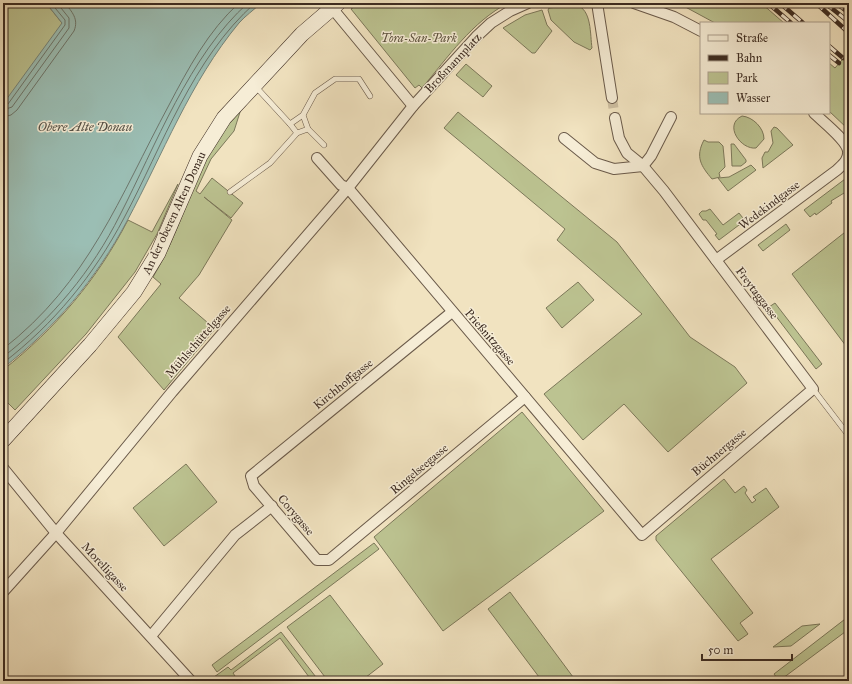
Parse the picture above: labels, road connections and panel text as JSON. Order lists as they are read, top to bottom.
{
  "streets": {
    "street": [
      "Broßmannplatz",
      "Wedekindgasse",
      "An der oberen Alten Donau",
      "Freytaggasse",
      "Prießnitzgasse",
      "Mühlschüttelgasse",
      "Kirchhoffgasse",
      "Büchnergasse",
      "Ringelseegasse",
      "Corygasse",
      "Morelligasse"
    ]
  },
  "crossings": [
    ["Broßmannplatz", "Mühlschüttelgasse"],
    ["Wedekindgasse", "Freytaggasse"],
    ["Freytaggasse", "Büchnergasse"],
    ["Prießnitzgasse", "Mühlschüttelgasse"],
    ["Prießnitzgasse", "Kirchhoffgasse"],
    ["Prießnitzgasse", "Büchnergasse"],
    ["Prießnitzgasse", "Ringelseegasse"],
    ["Mühlschüttelgasse", "Morelligasse"],
    ["Kirchhoffgasse", "Corygasse"],
    ["Ringelseegasse", "Corygasse"]
  ],
  "water": ["Obere Alte Donau"],
  "parks": ["Tora-San-Park"],
  "legend": [
    "Straße",
    "Bahn",
    "Park",
    "Wasser"
  ],
  "scale_bar": "50 m"
}
